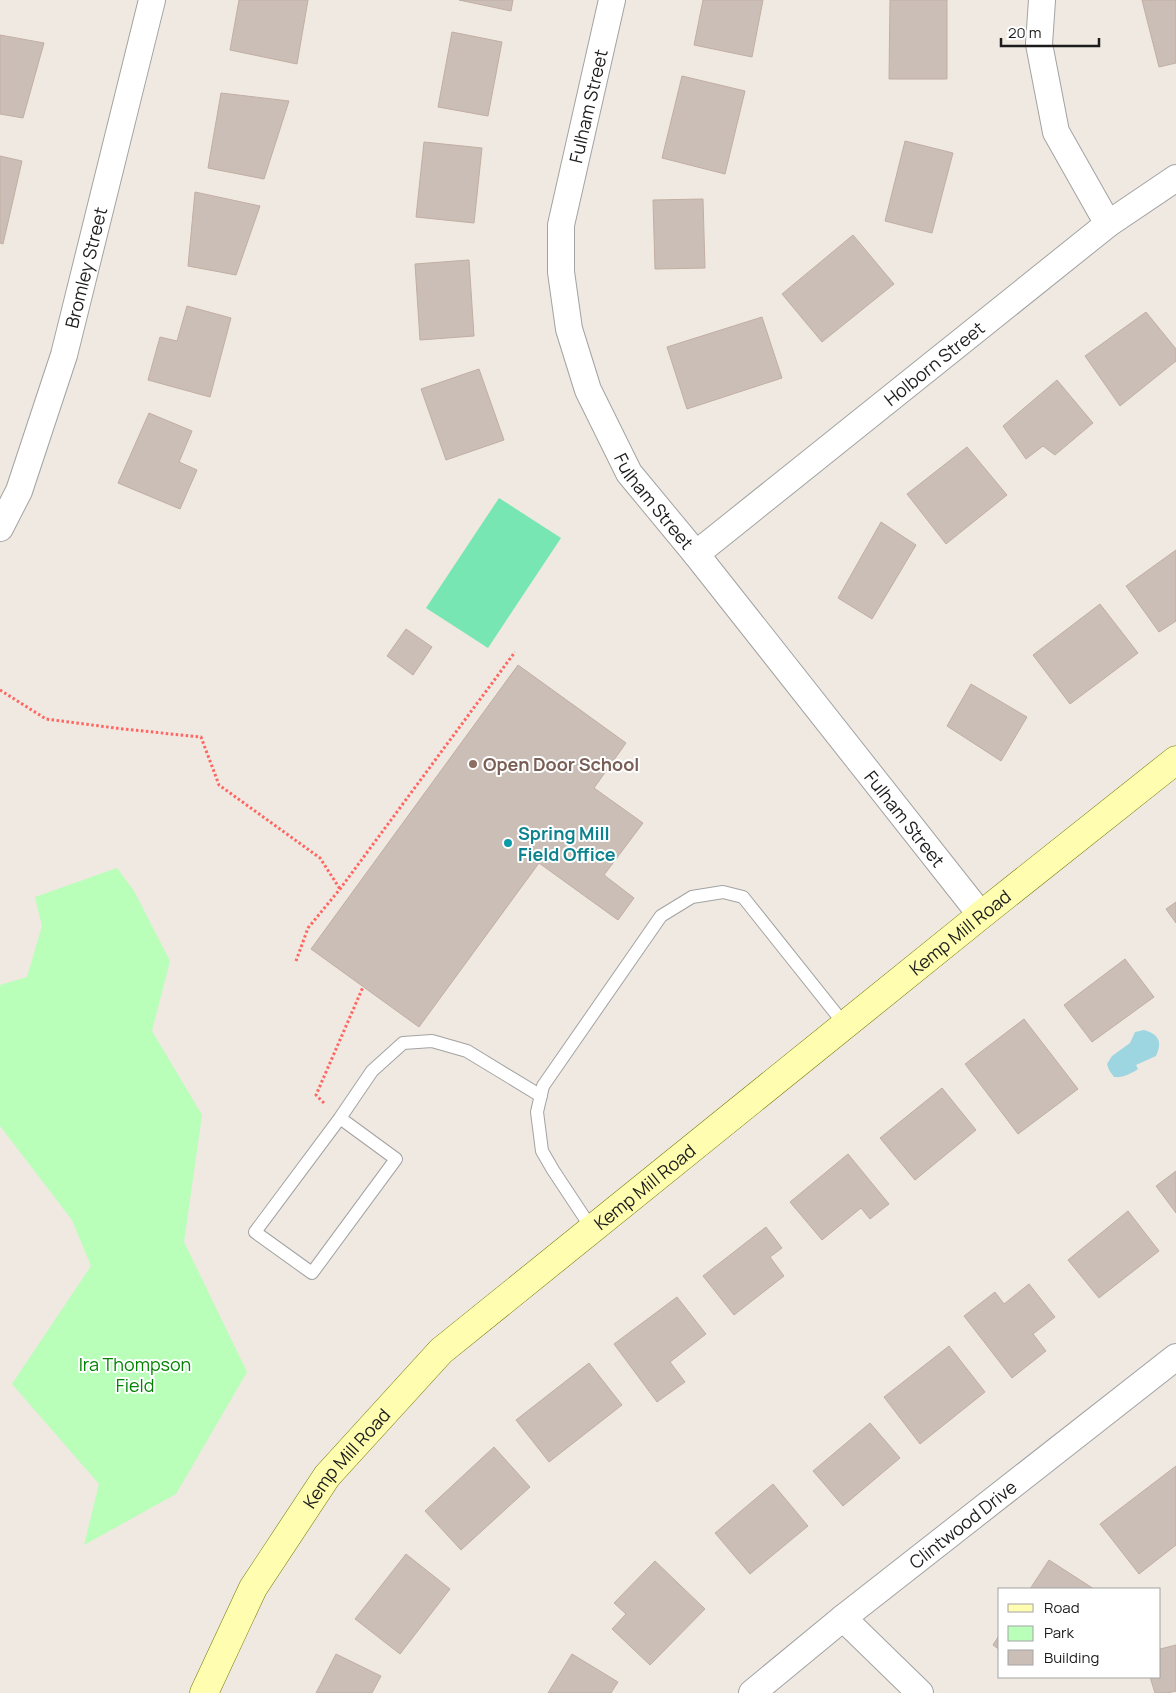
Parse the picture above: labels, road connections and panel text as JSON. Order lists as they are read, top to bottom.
{
  "streets": {
    "street": [
      "Fulham Street",
      "Bromley Street",
      "Holborn Street",
      "Kemp Mill Road",
      "Clintwood Drive"
    ]
  },
  "crossings": [
    ["Fulham Street", "Holborn Street"],
    ["Fulham Street", "Kemp Mill Road"]
  ],
  "parks": ["Ira Thompson Field"],
  "places": ["Open Door School", "Spring Mill Field Office"],
  "legend": ["Road", "Park", "Building"],
  "scale_bar": "20 m"
}
